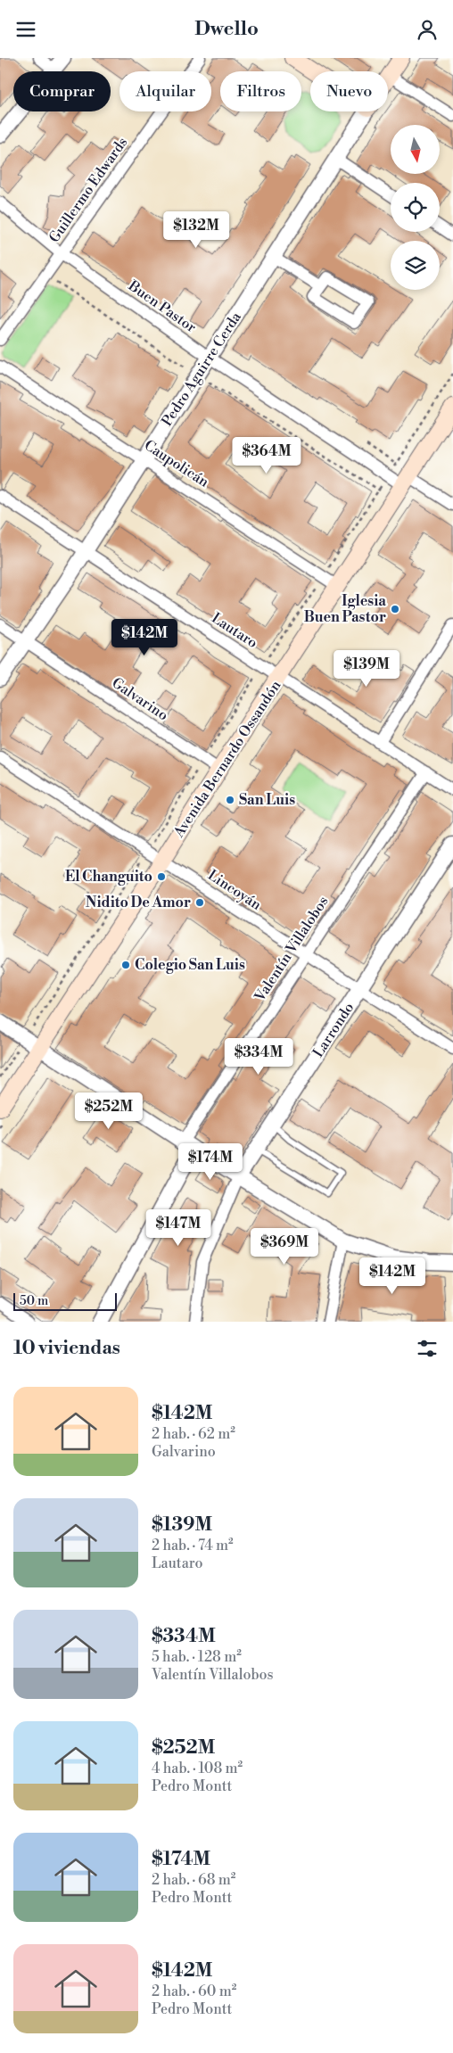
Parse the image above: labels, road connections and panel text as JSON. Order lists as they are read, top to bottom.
{
  "streets": {
    "main road": ["Pedro Aguirre Cerda", "Avenida Bernardo Ossandón"],
    "street": [
      "Guillermo Edwards",
      "Buen Pastor",
      "Caupolicán",
      "Lautaro",
      "Galvarino",
      "Lincoyán",
      "Valentín Villalobos",
      "Larrondo"
    ]
  },
  "crossings": [
    ["Guillermo Edwards", "Buen Pastor"],
    ["Buen Pastor", "Pedro Aguirre Cerda"],
    ["Buen Pastor", "Avenida Bernardo Ossandón"],
    ["Pedro Aguirre Cerda", "Caupolicán"],
    ["Pedro Aguirre Cerda", "Lautaro"],
    ["Pedro Aguirre Cerda", "Galvarino"],
    ["Caupolicán", "Avenida Bernardo Ossandón"],
    ["Lautaro", "Avenida Bernardo Ossandón"],
    ["Lautaro", "Valentín Villalobos"],
    ["Galvarino", "Avenida Bernardo Ossandón"],
    ["Avenida Bernardo Ossandón", "Lincoyán"],
    ["Lincoyán", "Valentín Villalobos"],
    ["Lincoyán", "Larrondo"]
  ],
  "places": [
    "Iglesia Buen Pastor",
    "San Luis",
    "El Changuito",
    "Nidito De Amor",
    "Colegio San Luis"
  ],
  "scale_bar": "50 m",
  "north": "bottom",
  "page": {
    "header": "Dwello",
    "chip": [
      "Comprar",
      "Alquilar",
      "Filtros",
      "Nuevo"
    ],
    "price": [
      "$132M",
      "$364M",
      "$142M",
      "$139M",
      "$334M",
      "$252M",
      "$174M",
      "$147M",
      "$369M",
      "$142M"
    ],
    "scale": "50 m",
    "heading": "10 viviendas",
    "list": [
      {
        "name": "$142M",
        "note": "2 hab. · 62 m² · Galvarino"
      },
      {
        "name": "$139M",
        "note": "2 hab. · 74 m² · Lautaro"
      },
      {
        "name": "$334M",
        "note": "5 hab. · 128 m² · Valentín Villalobos"
      },
      {
        "name": "$252M",
        "note": "4 hab. · 108 m² · Pedro Montt"
      },
      {
        "name": "$174M",
        "note": "2 hab. · 68 m² · Pedro Montt"
      },
      {
        "name": "$142M",
        "note": "2 hab. · 60 m² · Pedro Montt"
      }
    ]
  }
}
